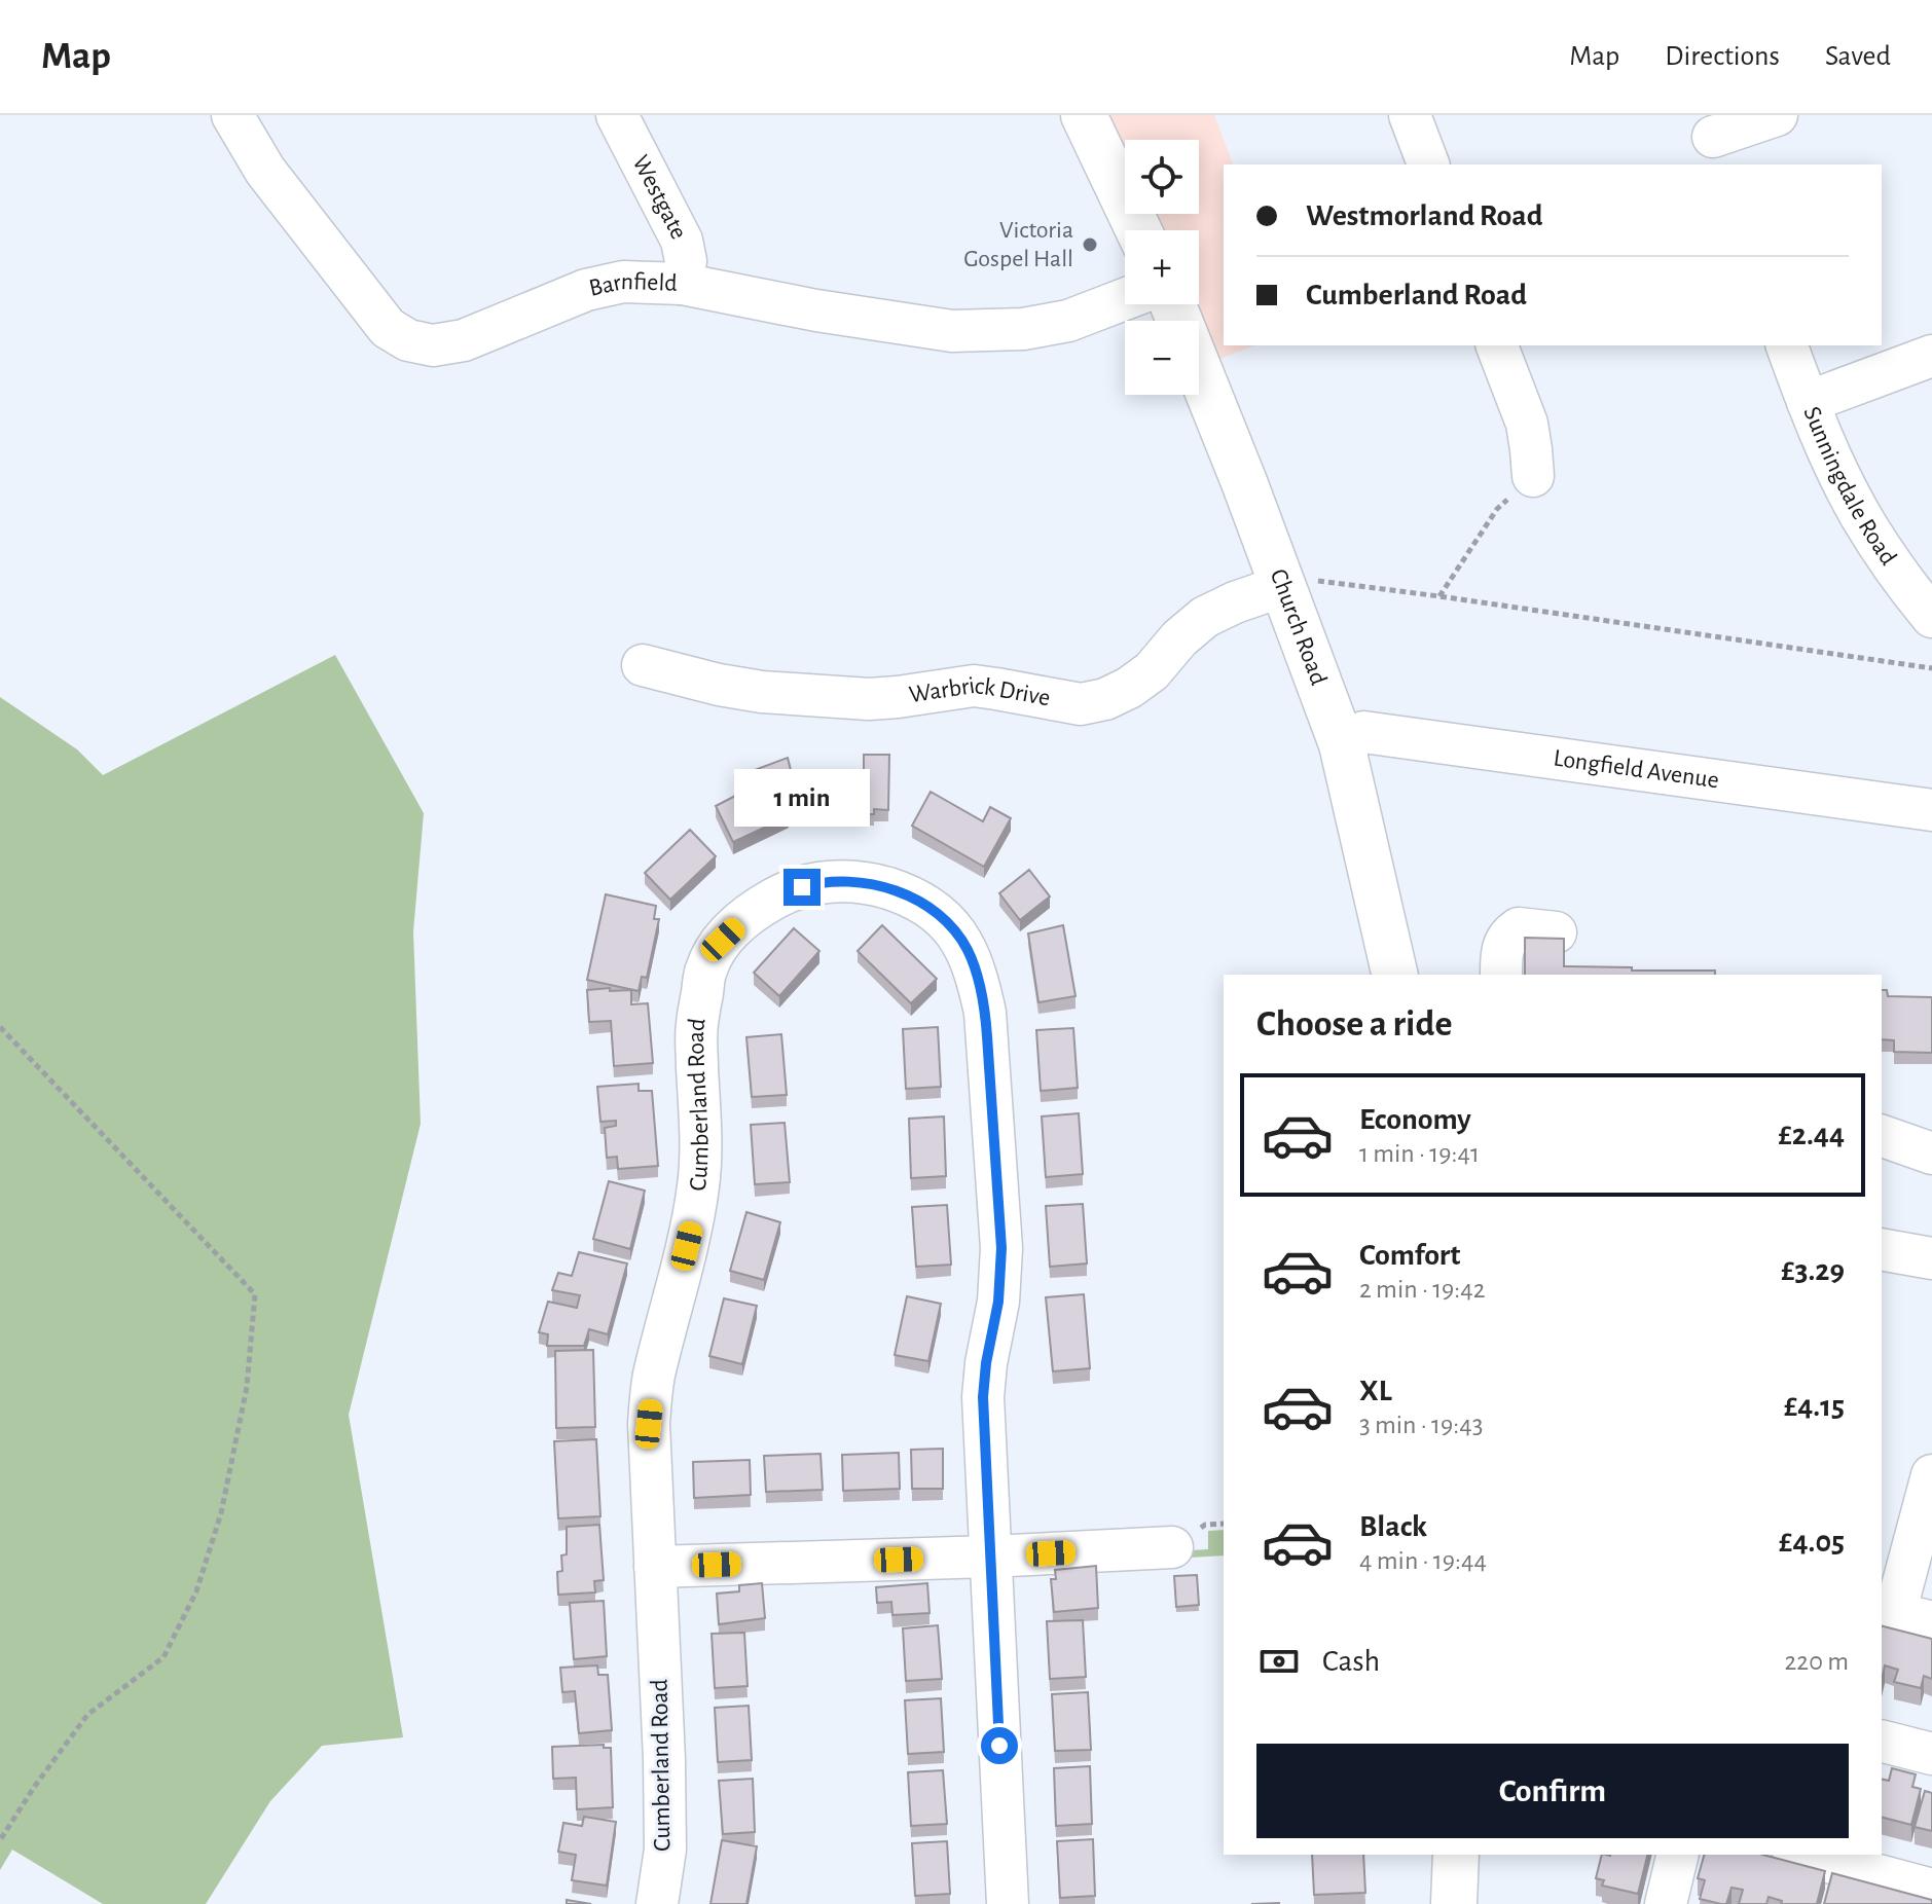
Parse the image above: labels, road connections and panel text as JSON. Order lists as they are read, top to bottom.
{
  "streets": {
    "main road": ["Church Road"],
    "street": [
      "Westgate",
      "Barnfield",
      "Sunningdale Road",
      "Warbrick Drive",
      "Longfield Avenue",
      "Cumberland Road"
    ]
  },
  "crossings": [
    ["Westgate", "Barnfield"],
    ["Church Road", "Warbrick Drive"],
    ["Church Road", "Longfield Avenue"]
  ],
  "places": ["Victoria Gospel Hall"],
  "page": {
    "header": "Map",
    "nav": ["Map", "Directions", "Saved"],
    "map_buttons": ["+", "−"],
    "banner": ["Westmorland Road", "Cumberland Road"],
    "bubble": "1 min",
    "heading": "Choose a ride",
    "list": [
      {
        "name": "Economy",
        "note": "1 min · 19:41",
        "value": "£2.44"
      },
      {
        "name": "Comfort",
        "note": "2 min · 19:42",
        "value": "£3.29"
      },
      {
        "name": "XL",
        "note": "3 min · 19:43",
        "value": "£4.15"
      },
      {
        "name": "Black",
        "note": "4 min · 19:44",
        "value": "£4.05"
      }
    ],
    "pay": ["Cash", "220 m"],
    "buttons": "Confirm"
  }
}
